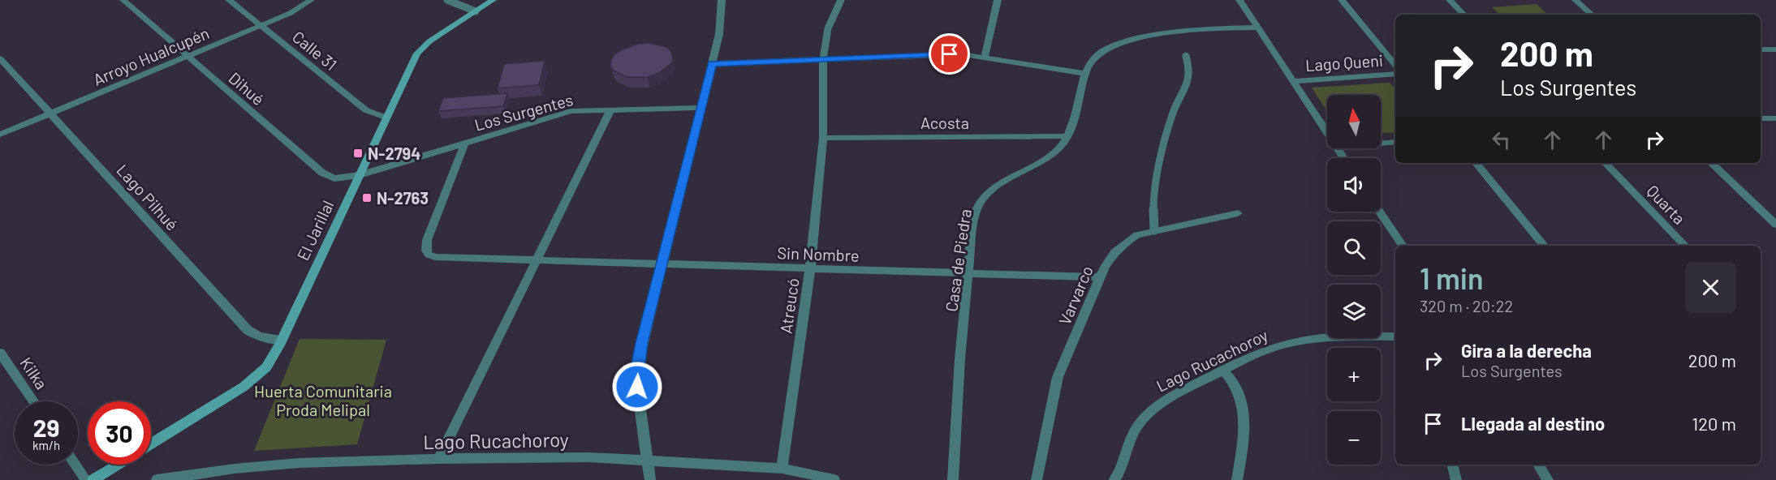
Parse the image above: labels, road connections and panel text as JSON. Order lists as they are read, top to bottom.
{
  "streets": {
    "street": [
      "Calle 31",
      "Arroyo Hualcupén",
      "Lago Queni",
      "Dihué",
      "Los Surgentes",
      "Acosta",
      "Lago Pilhué",
      "Quarta",
      "El Jarillal",
      "Sin Nombre",
      "Casa de Piedra",
      "Varvarco",
      "Atreucó",
      "Lago Rucachoroy",
      "Kilka"
    ]
  },
  "crossings": [
    ["Calle 31", "Arroyo Hualcupén"],
    ["Calle 31", "El Jarillal"],
    ["Arroyo Hualcupén", "Dihué"],
    ["Arroyo Hualcupén", "Lago Pilhué"],
    ["Dihué", "Los Surgentes"],
    ["Dihué", "El Jarillal"],
    ["Los Surgentes", "El Jarillal"],
    ["Los Surgentes", "Sin Nombre"],
    ["Acosta", "Casa de Piedra"],
    ["Acosta", "Atreucó"],
    ["Lago Pilhué", "El Jarillal"],
    ["Sin Nombre", "Casa de Piedra"],
    ["Sin Nombre", "Varvarco"],
    ["Sin Nombre", "Atreucó"],
    ["Atreucó", "Lago Rucachoroy"]
  ],
  "parks": ["Huerta Comunitaria Proda Melipal"],
  "places": {
    "transit": ["N-2794", "N-2763"]
  },
  "north": "top",
  "page": {
    "turn": ["200 m", "Los Surgentes"],
    "map_buttons": ["+", "−"],
    "heading": ["1 min", "320 m · 20:22"],
    "list": [
      {
        "name": "Gira a la derecha",
        "note": "Los Surgentes",
        "value": "200 m"
      },
      {
        "name": "Llegada al destino",
        "value": "120 m"
      }
    ],
    "speed": "29 km/h",
    "limit": "30"
  }
}
